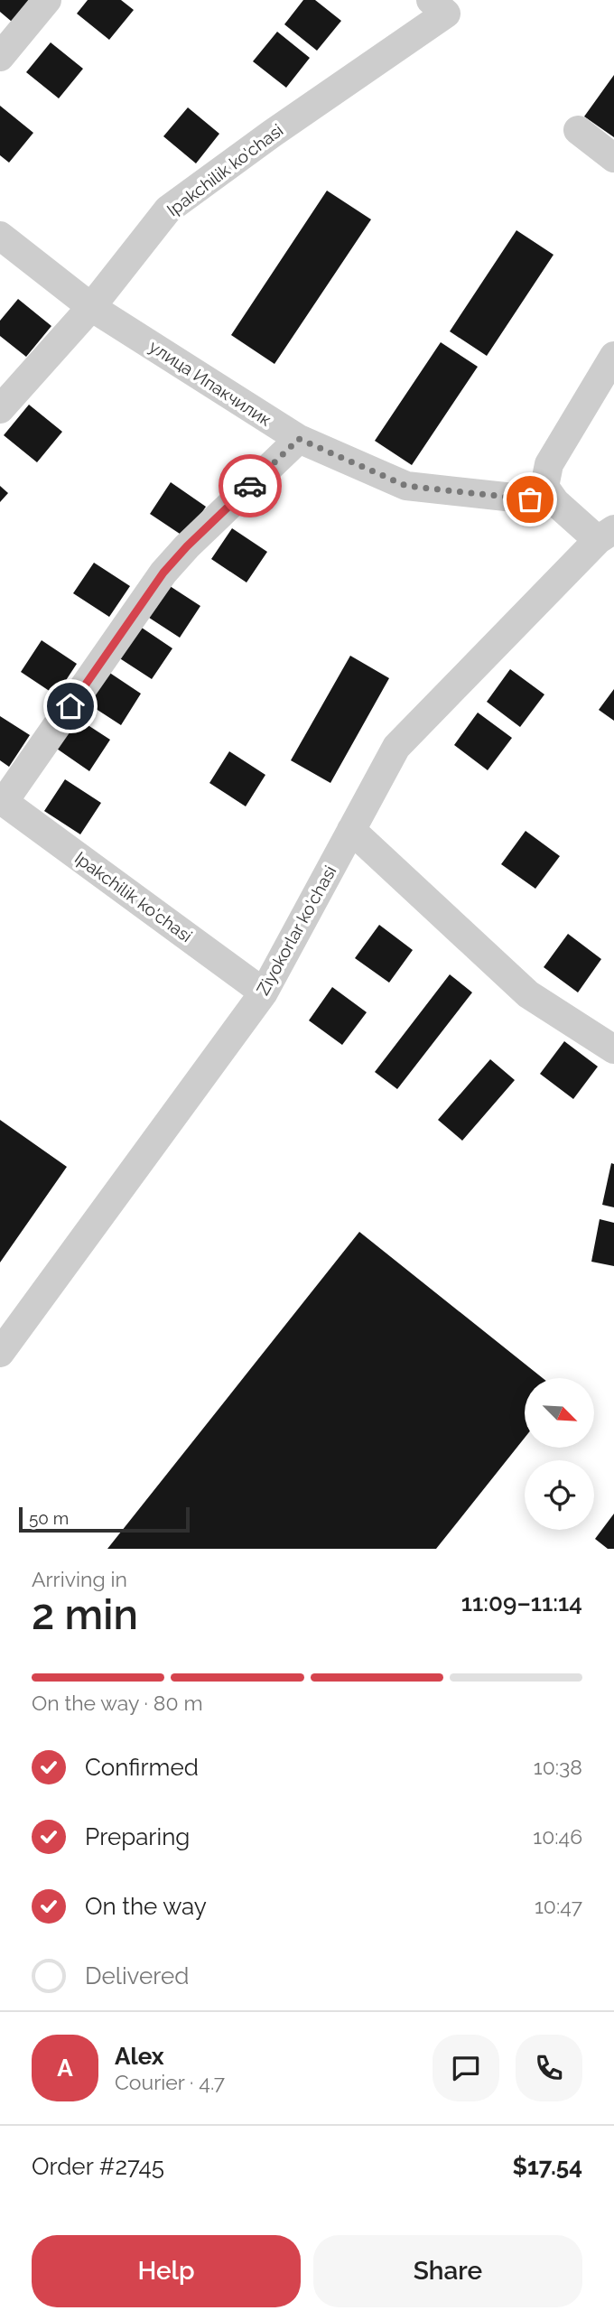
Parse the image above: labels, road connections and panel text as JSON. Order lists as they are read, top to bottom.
{
  "streets": {
    "street": ["Ipakchilik ko'chasi", "улица Ипакчилик", "Ziyokorlar ko'chasi"]
  },
  "crossings": [
    ["Ipakchilik ko'chasi", "улица Ипакчилик"],
    ["Ipakchilik ko'chasi", "Ziyokorlar ko'chasi"]
  ],
  "scale_bar": "50 m",
  "north": "bottom right",
  "page": {
    "scale": "50 m",
    "heading": ["2 min", "Arriving in", "11:09–11:14"],
    "panel": [
      "Alex",
      "Courier · 4.7",
      "Order #2745",
      "$17.54"
    ],
    "bar": "On the way · 80 m",
    "list": [
      ["Confirmed", "10:38"],
      ["Preparing", "10:46"],
      ["On the way", "10:47"],
      "Delivered"
    ],
    "round": "A",
    "buttons": ["Help", "Share"]
  }
}
